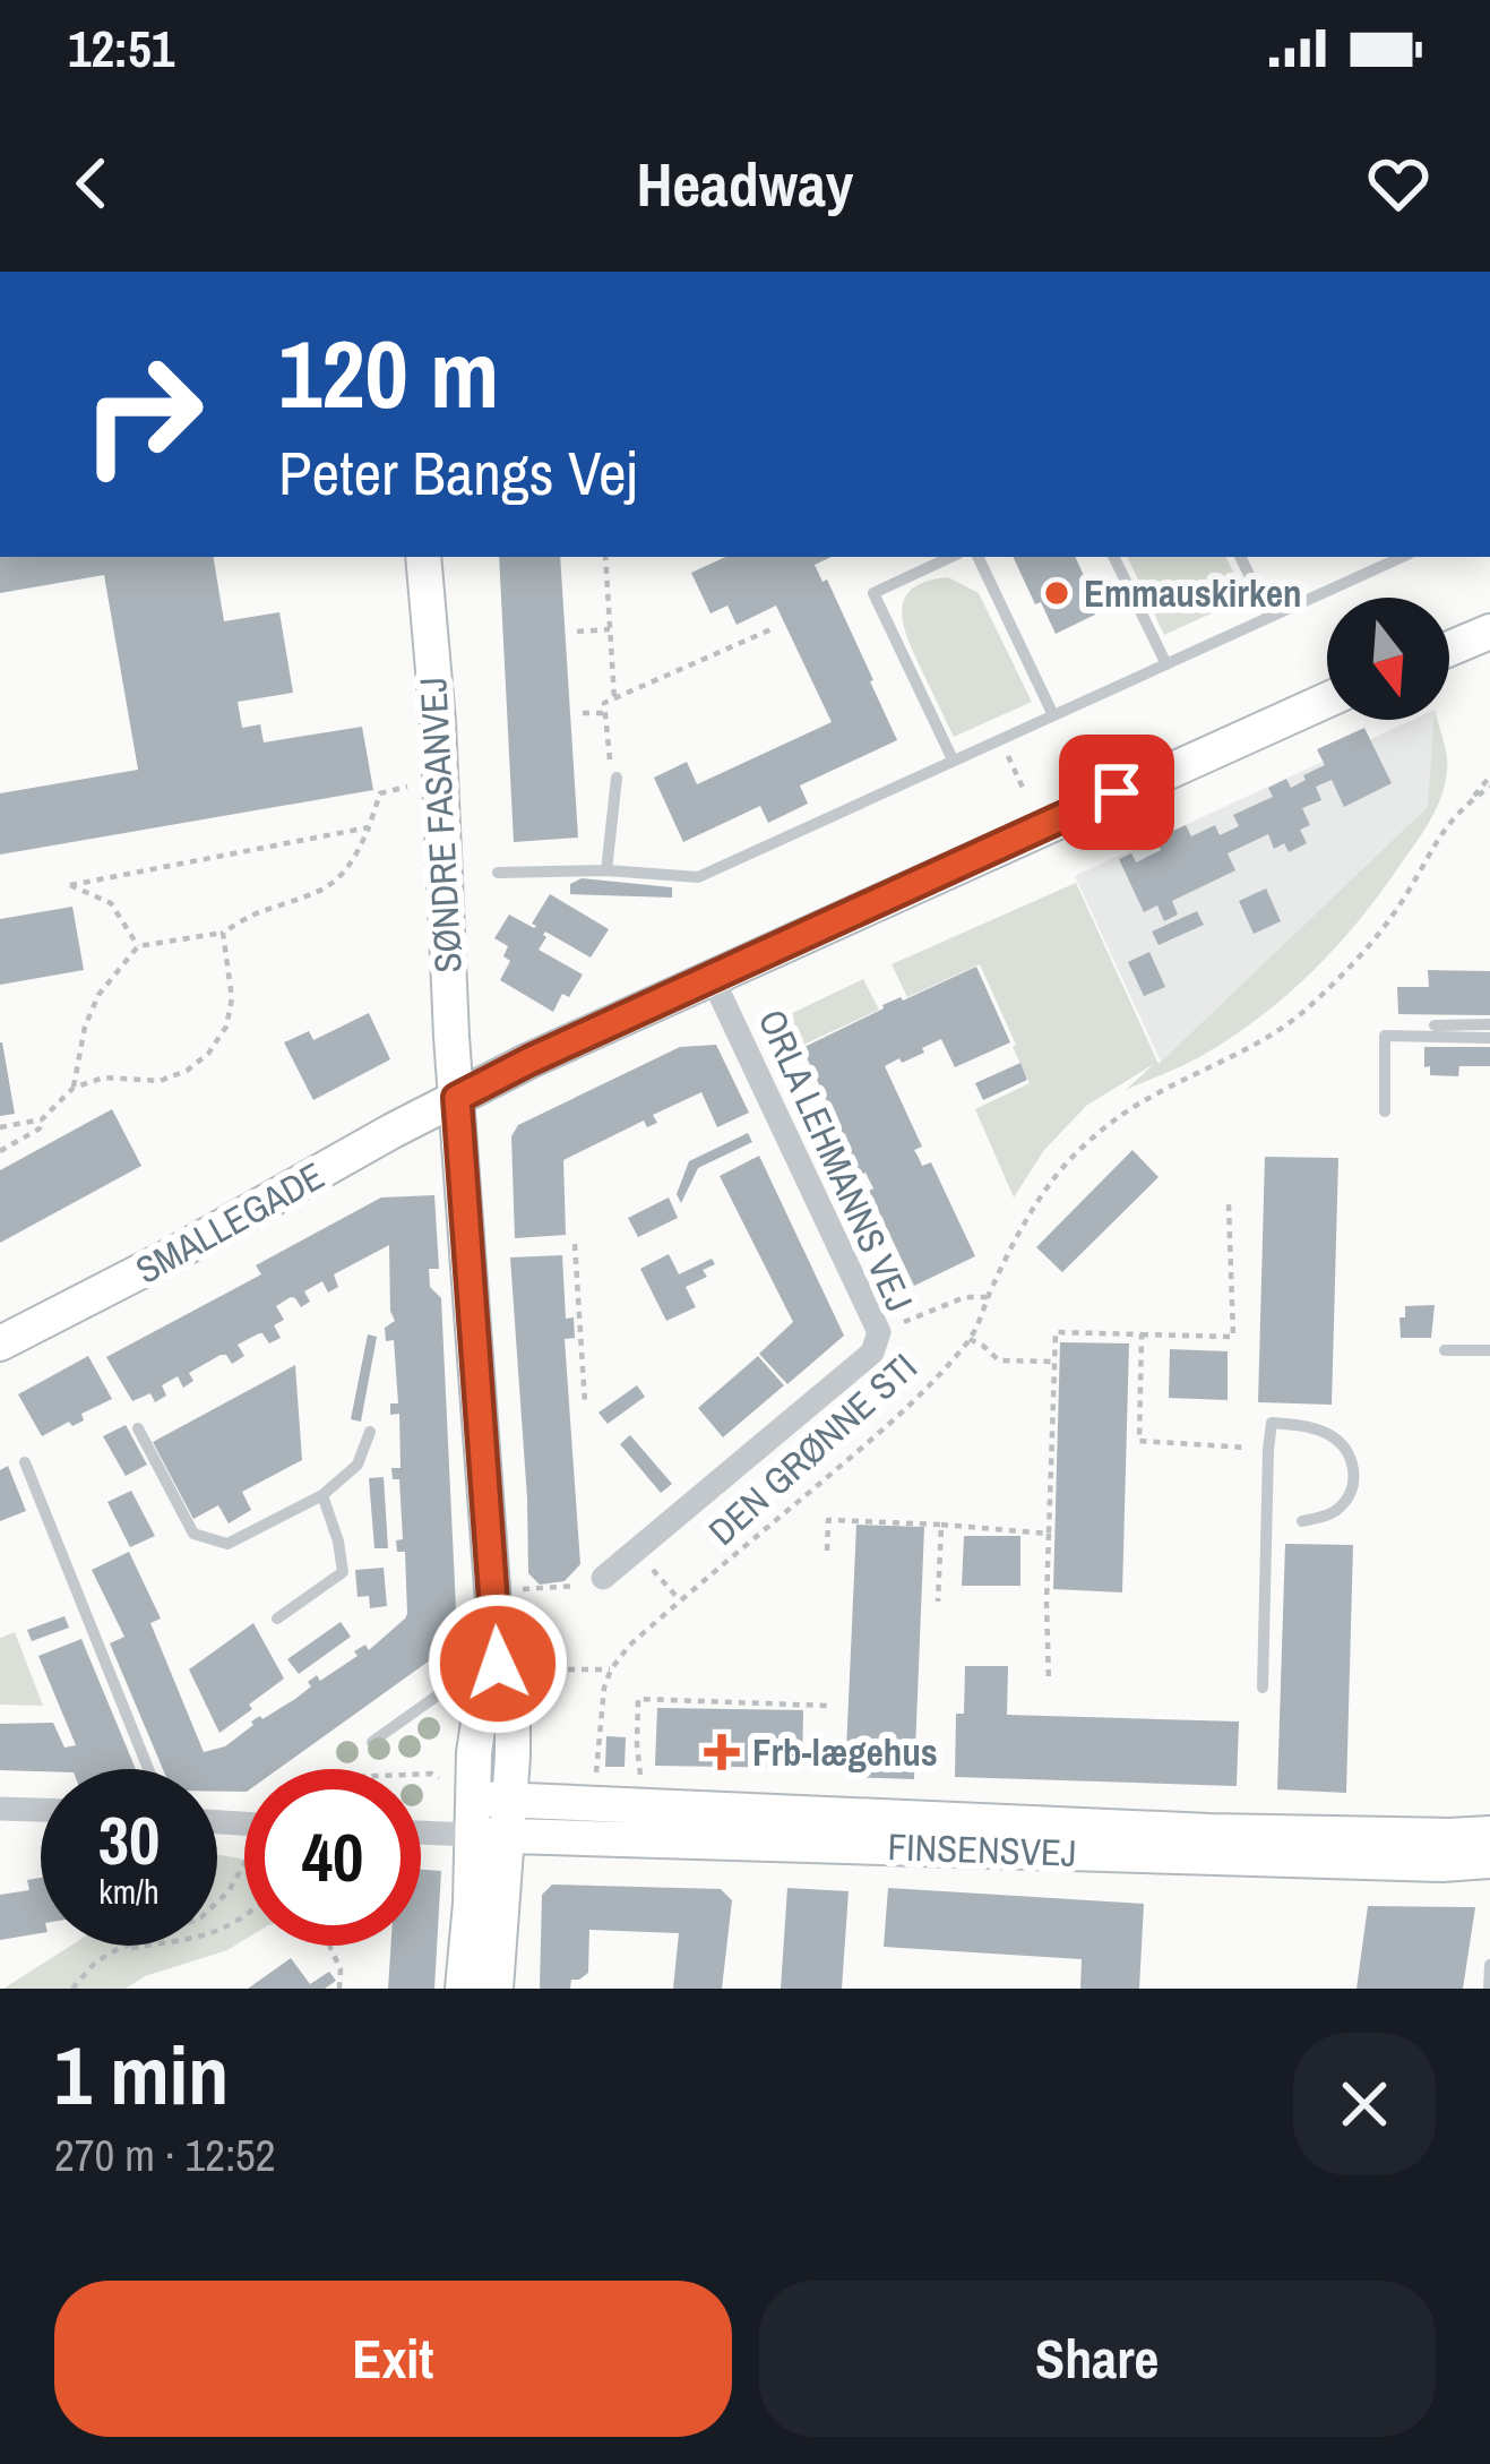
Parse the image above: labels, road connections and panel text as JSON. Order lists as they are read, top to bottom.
{
  "streets": {
    "street": [
      "SØNDRE FASANVEJ",
      "ORLA LEHMANNS VEJ",
      "SMALLEGADE",
      "FINSENSVEJ"
    ],
    "path": ["DEN GRØNNE STI"]
  },
  "crossings": [
    ["SØNDRE FASANVEJ", "SMALLEGADE"],
    ["SØNDRE FASANVEJ", "FINSENSVEJ"],
    ["ORLA LEHMANNS VEJ", "SMALLEGADE"]
  ],
  "places": {
    "other": ["Emmauskirken"],
    "health": ["Frb-lægehus"]
  },
  "north": "bottom",
  "page": {
    "status": "12:51",
    "header": "Headway",
    "turn": ["120 m", "Peter Bangs Vej"],
    "speed": "30 km/h",
    "limit": "40",
    "heading": ["1 min", "270 m · 12:52"],
    "buttons": ["Exit", "Share"]
  }
}
